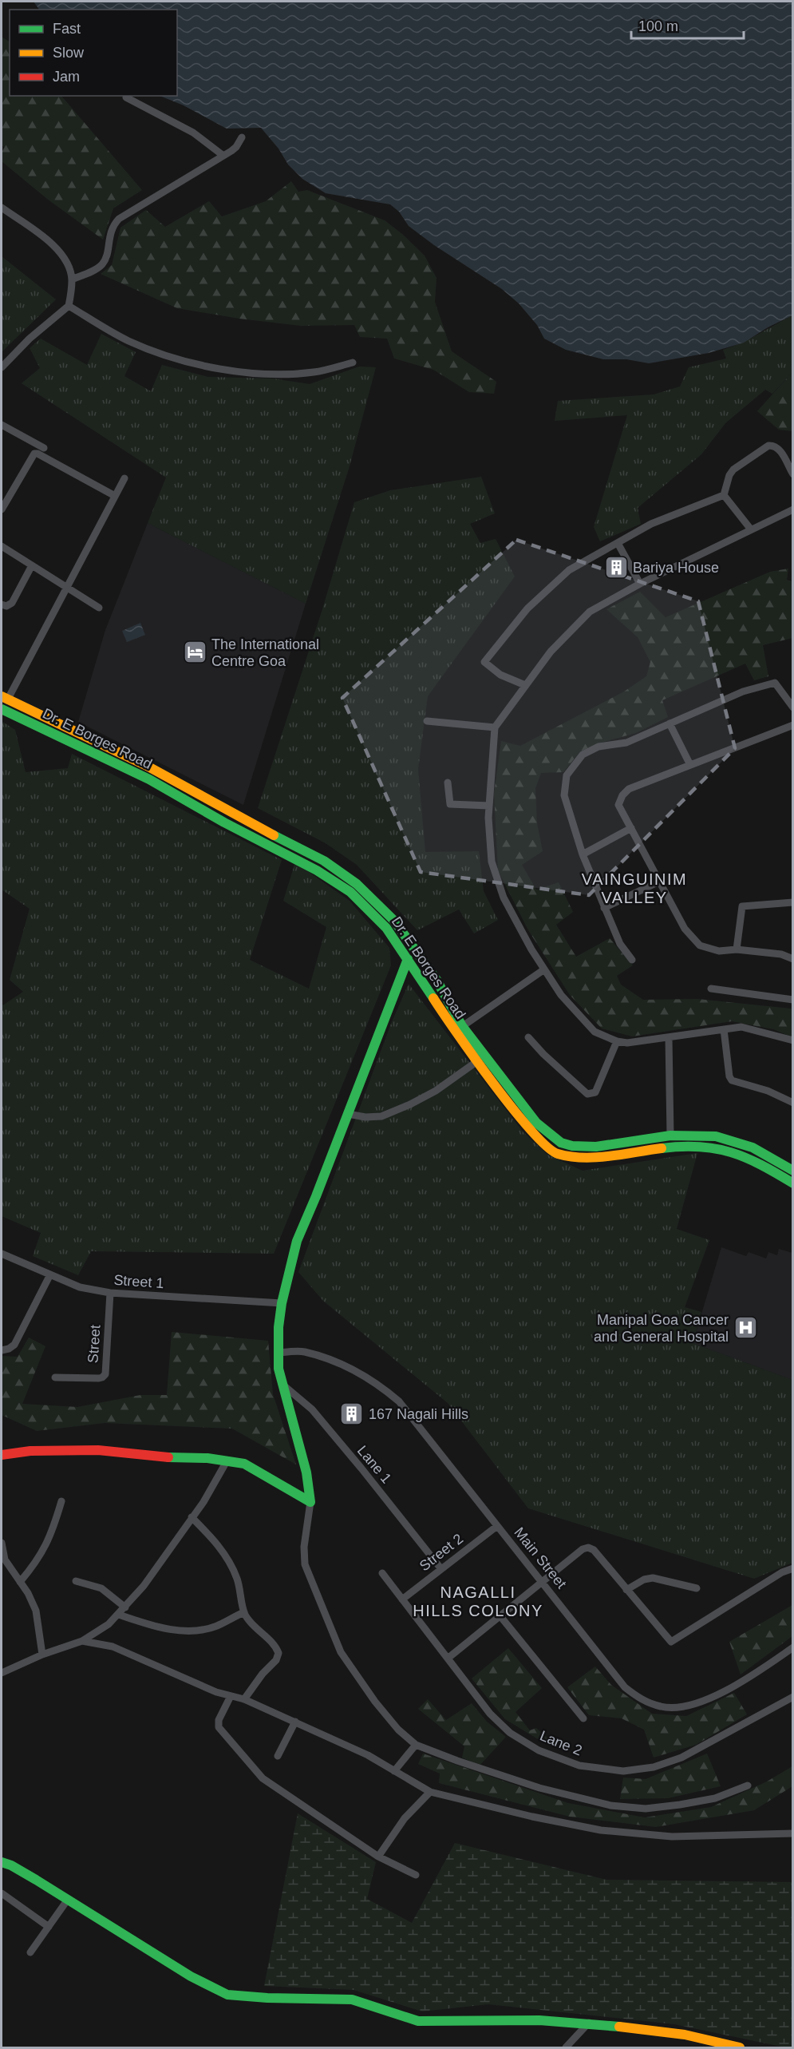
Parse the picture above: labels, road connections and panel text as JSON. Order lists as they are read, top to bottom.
{
  "streets": {
    "main road": ["Dr. E Borges Road"],
    "street": [
      "Street 1",
      "Street",
      "Lane 1",
      "Street 2",
      "Main Street",
      "Lane 2"
    ]
  },
  "crossings": [
    ["Street 1", "Street"],
    ["Lane 1", "Street 2"],
    ["Street 2", "Main Street"],
    ["Street 2", "Lane 2"]
  ],
  "districts": ["VAINGUINIM VALLEY", "NAGALLI HILLS COLONY"],
  "places": {
    "building": ["Bariya House", "167 Nagali Hills"],
    "hotel": ["The International Centre Goa"],
    "hospital": ["Manipal Goa Cancer and General Hospital"]
  },
  "legend": ["Fast", "Slow", "Jam"],
  "scale_bar": "100 m"
}
